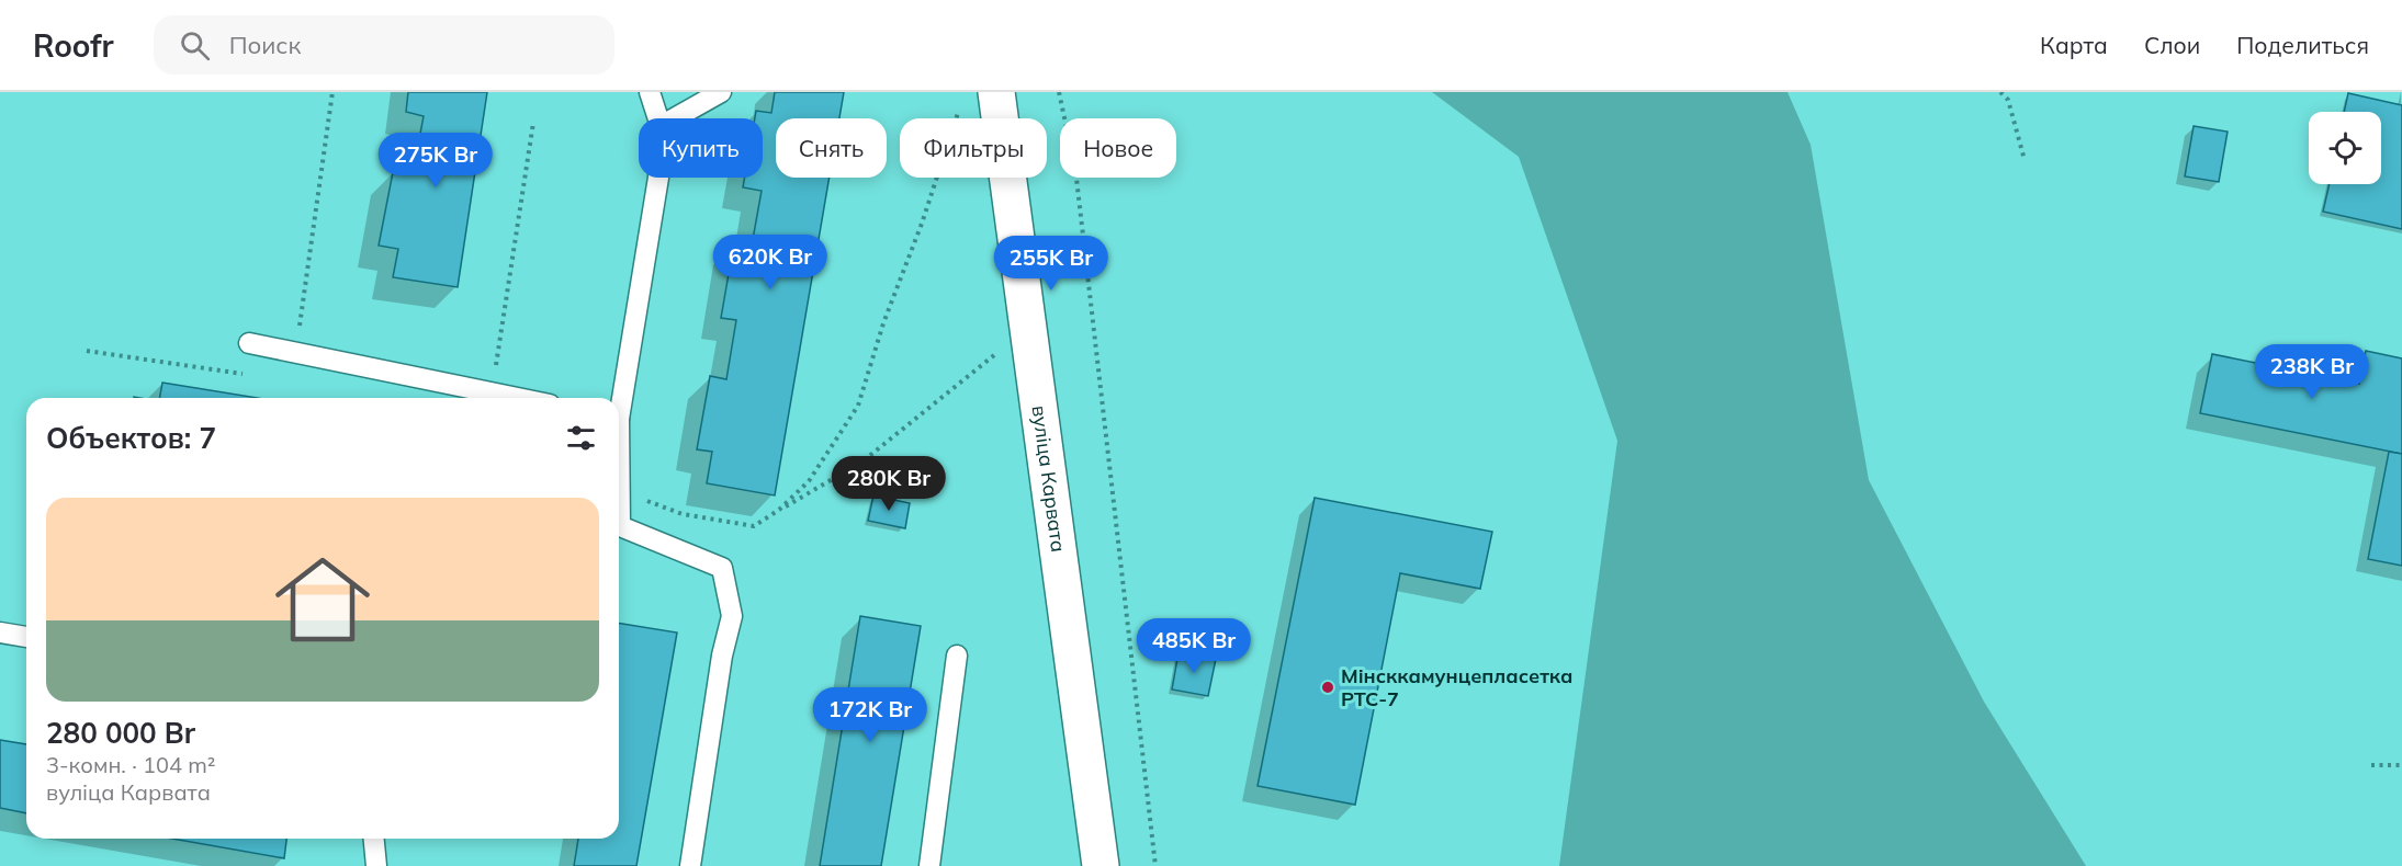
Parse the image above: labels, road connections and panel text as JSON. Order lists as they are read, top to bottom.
{
  "streets": {
    "street": ["вуліца Карвата"]
  },
  "places": ["Мінсккамунцепласетка РТС-7"],
  "page": {
    "header": "Roofr",
    "search": "Поиск",
    "nav": ["Карта", "Слои", "Поделиться"],
    "chip": [
      "Купить",
      "Снять",
      "Фильтры",
      "Новое"
    ],
    "price": [
      "275K Br",
      "620K Br",
      "255K Br",
      "238K Br",
      "280K Br",
      "485K Br",
      "172K Br"
    ],
    "heading": "Объектов: 7",
    "list": [
      {
        "name": "280 000 Br",
        "note": "3-комн. · 104 m² · вуліца Карвата"
      }
    ]
  }
}
